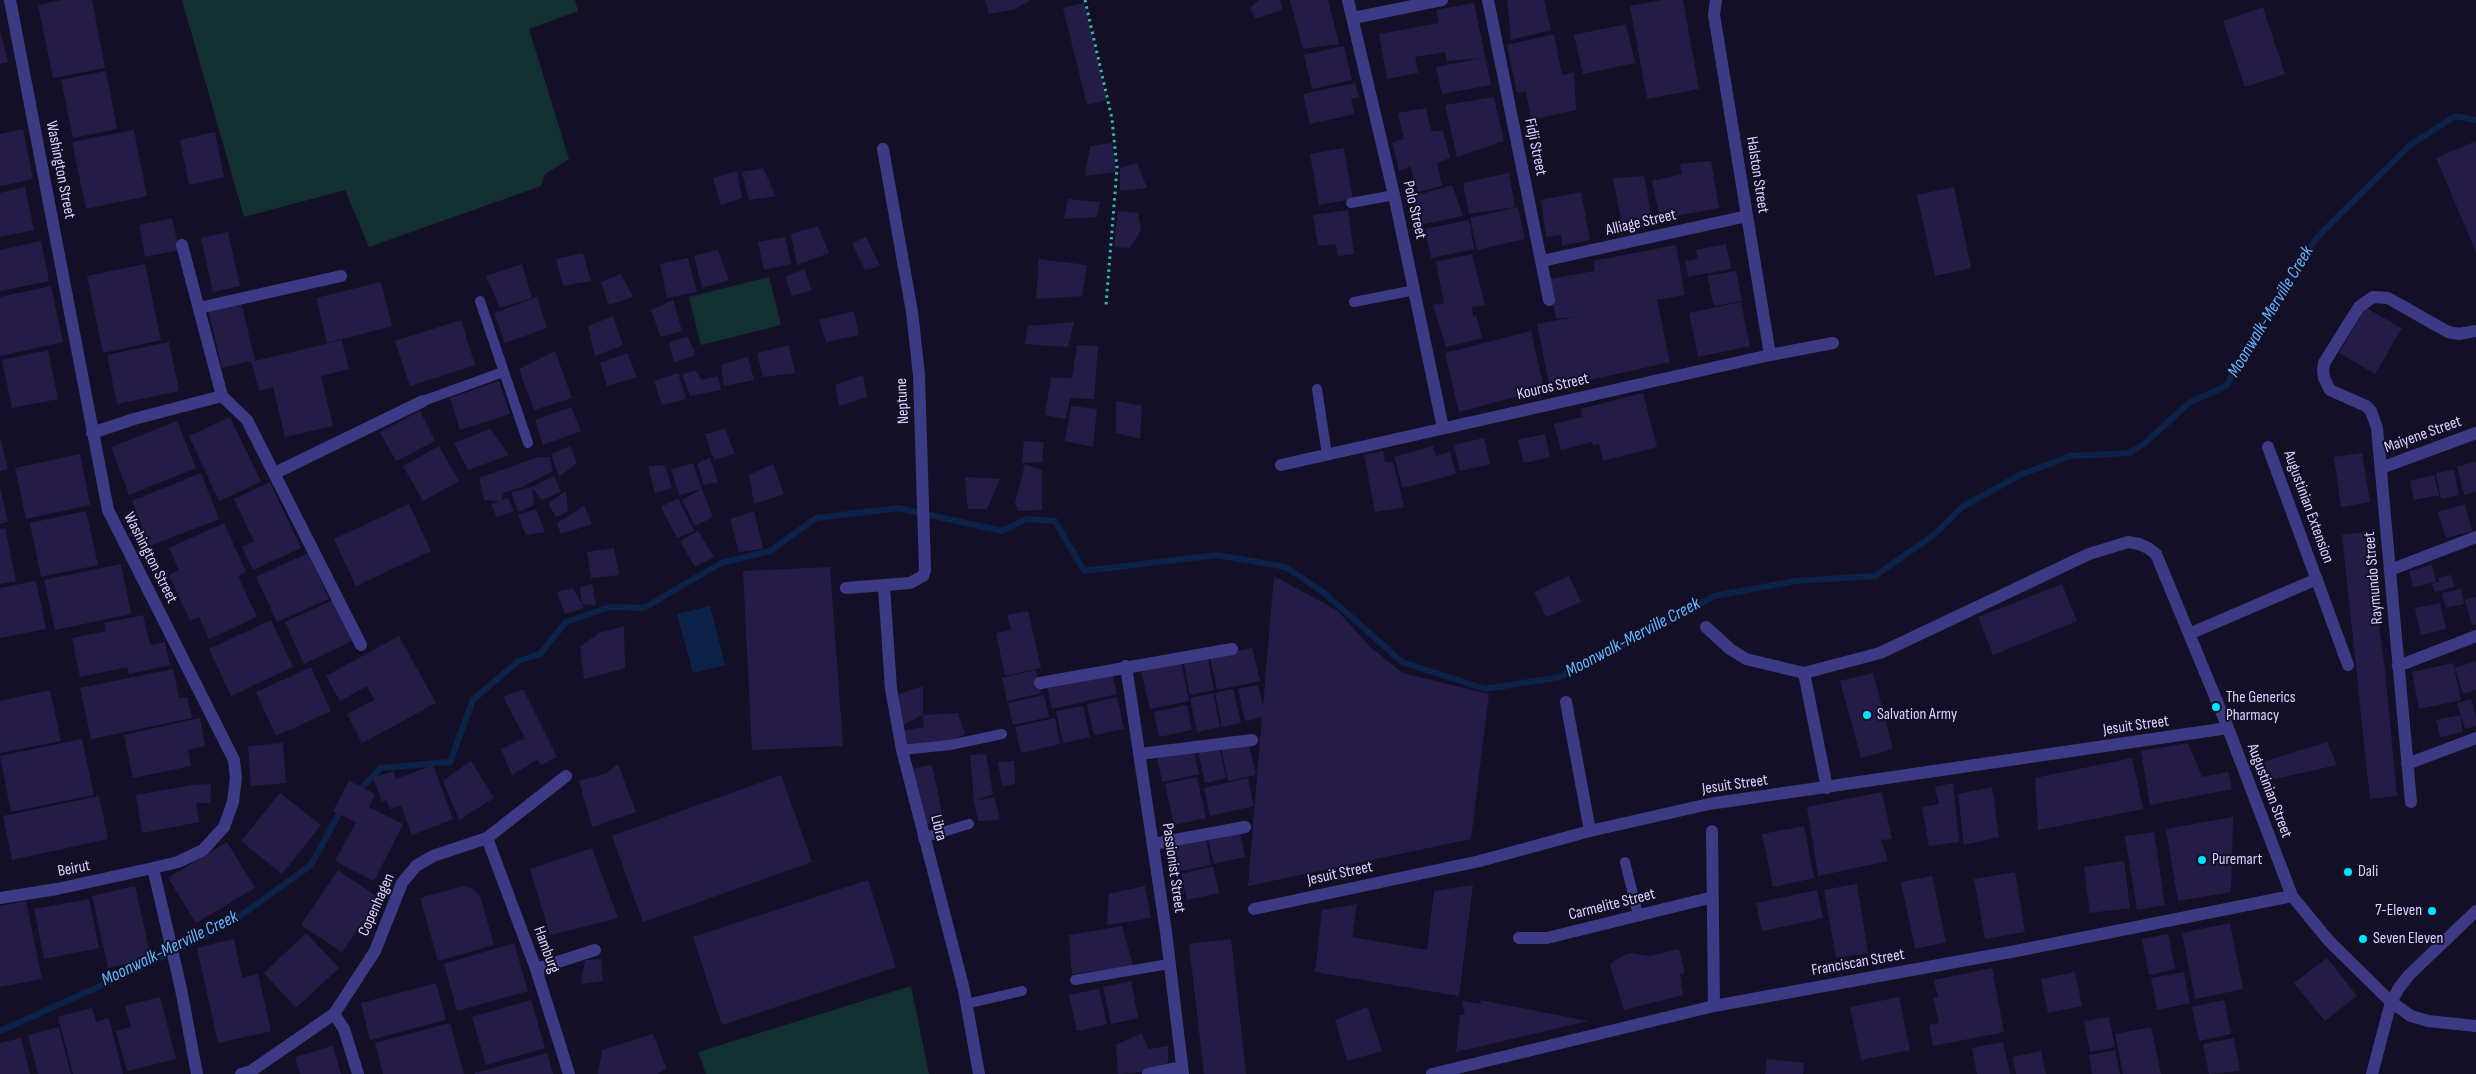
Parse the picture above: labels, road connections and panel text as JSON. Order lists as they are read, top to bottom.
{
  "streets": {
    "street": [
      "Fidji Street",
      "Washington Street",
      "Halston Street",
      "Polo Street",
      "Alliage Street",
      "Kouros Street",
      "Neptune",
      "Maiyene Street",
      "Augustinian Extension",
      "Raymundo Street",
      "Jesuit Street",
      "Augustinian Street",
      "Libra",
      "Passionist Street",
      "Beirut",
      "Copenhagen",
      "Carmelite Street",
      "Hamburg",
      "Franciscan Street"
    ]
  },
  "crossings": [
    ["Fidji Street", "Alliage Street"],
    ["Washington Street", "Beirut"],
    ["Halston Street", "Alliage Street"],
    ["Halston Street", "Kouros Street"],
    ["Polo Street", "Kouros Street"],
    ["Neptune", "Libra"],
    ["Maiyene Street", "Raymundo Street"],
    ["Augustinian Extension", "Augustinian Street"],
    ["Jesuit Street", "Augustinian Street"],
    ["Augustinian Street", "Franciscan Street"],
    ["Copenhagen", "Hamburg"]
  ],
  "water": ["Moonwalk-Merville Creek"],
  "places": [
    "The Generics Pharmacy",
    "Salvation Army",
    "Puremart",
    "Dali",
    "7-Eleven",
    "Seven Eleven"
  ]
}
